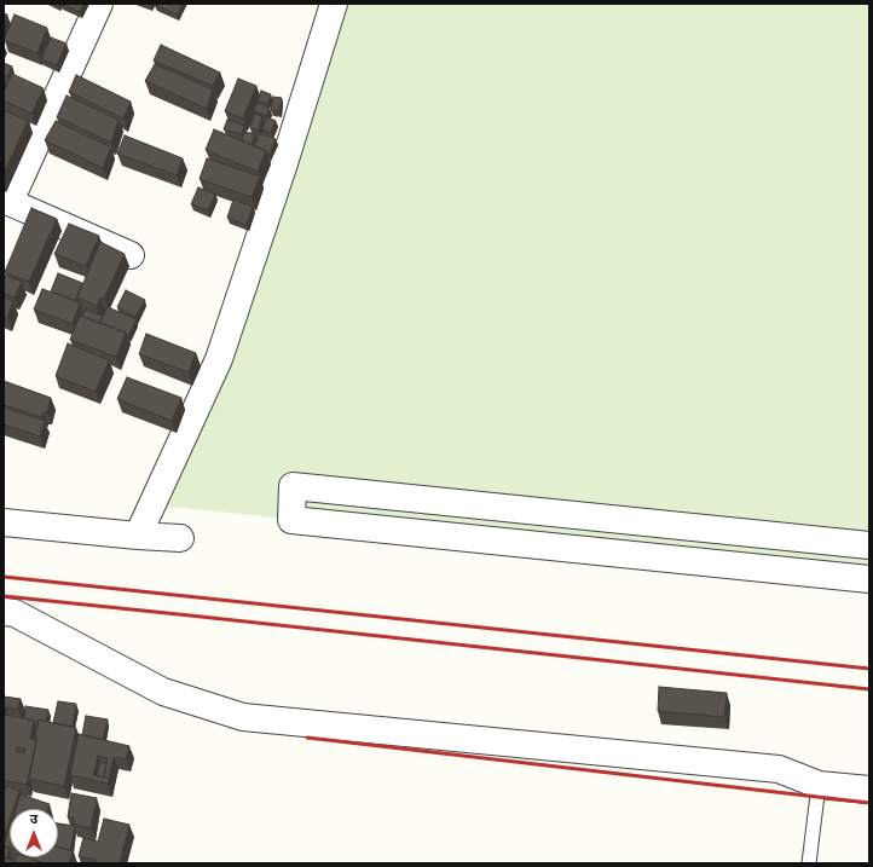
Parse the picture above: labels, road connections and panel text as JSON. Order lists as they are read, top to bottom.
{
  "north": "top"
}
